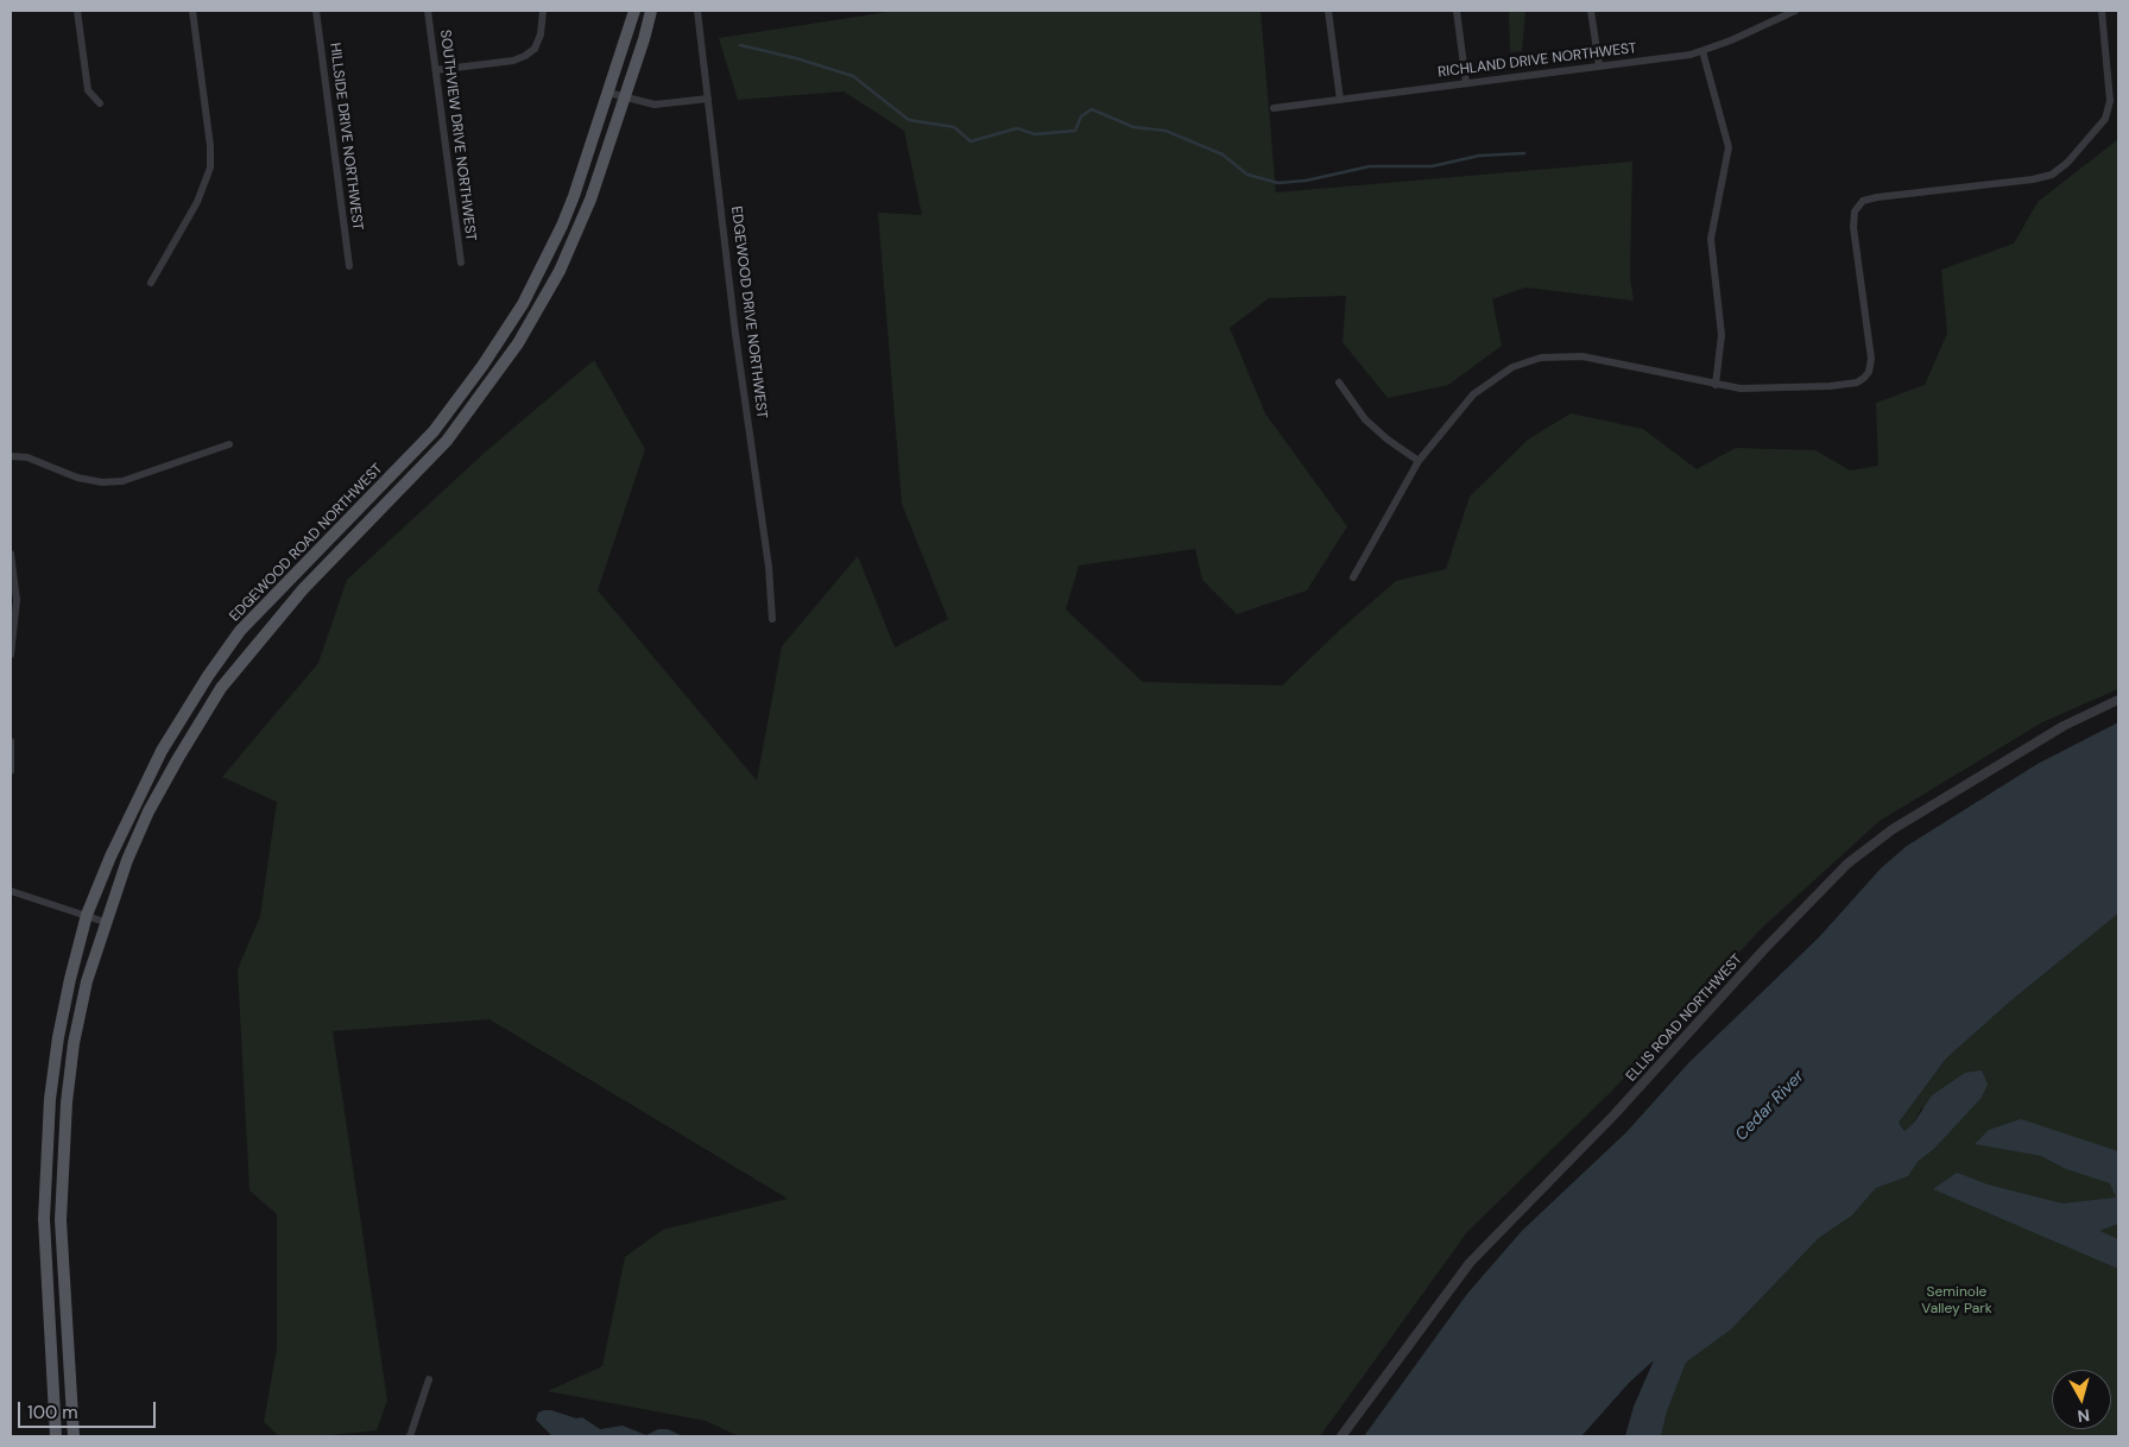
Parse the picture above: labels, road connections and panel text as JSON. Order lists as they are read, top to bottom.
{
  "streets": {
    "main road": ["EDGEWOOD ROAD NORTHWEST"],
    "street": [
      "RICHLAND DRIVE NORTHWEST",
      "SOUTHVIEW DRIVE NORTHWEST",
      "HILLSIDE DRIVE NORTHWEST",
      "EDGEWOOD DRIVE NORTHWEST",
      "ELLIS ROAD NORTHWEST"
    ]
  },
  "water": ["Cedar River"],
  "parks": ["Seminole Valley Park"],
  "scale_bar": "100 m",
  "north": "bottom"
}
